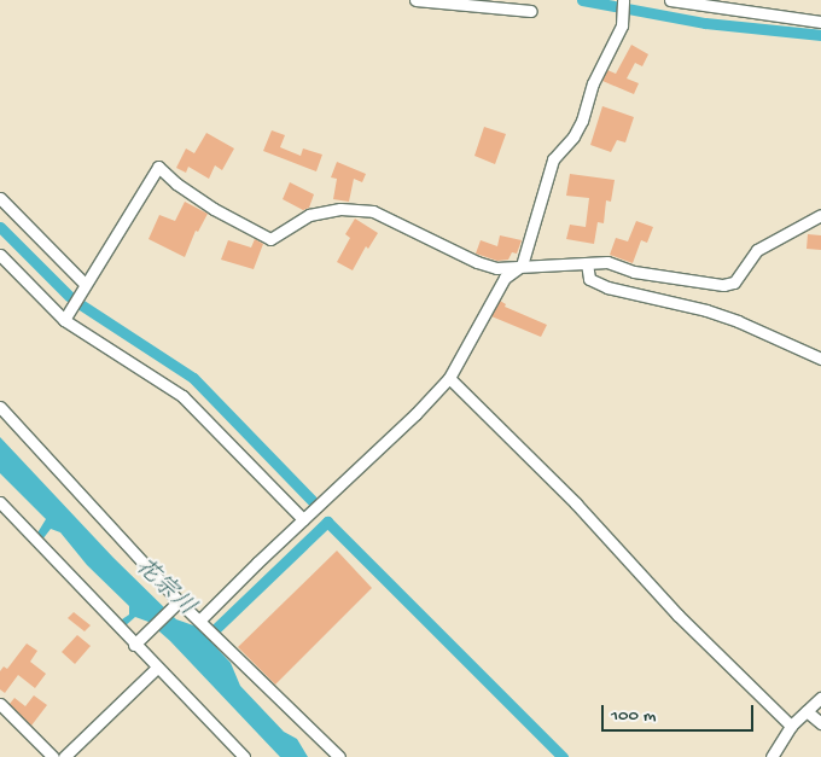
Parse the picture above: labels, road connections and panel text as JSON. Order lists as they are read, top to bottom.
{
  "water": ["花宗川"],
  "scale_bar": "100 m"
}
